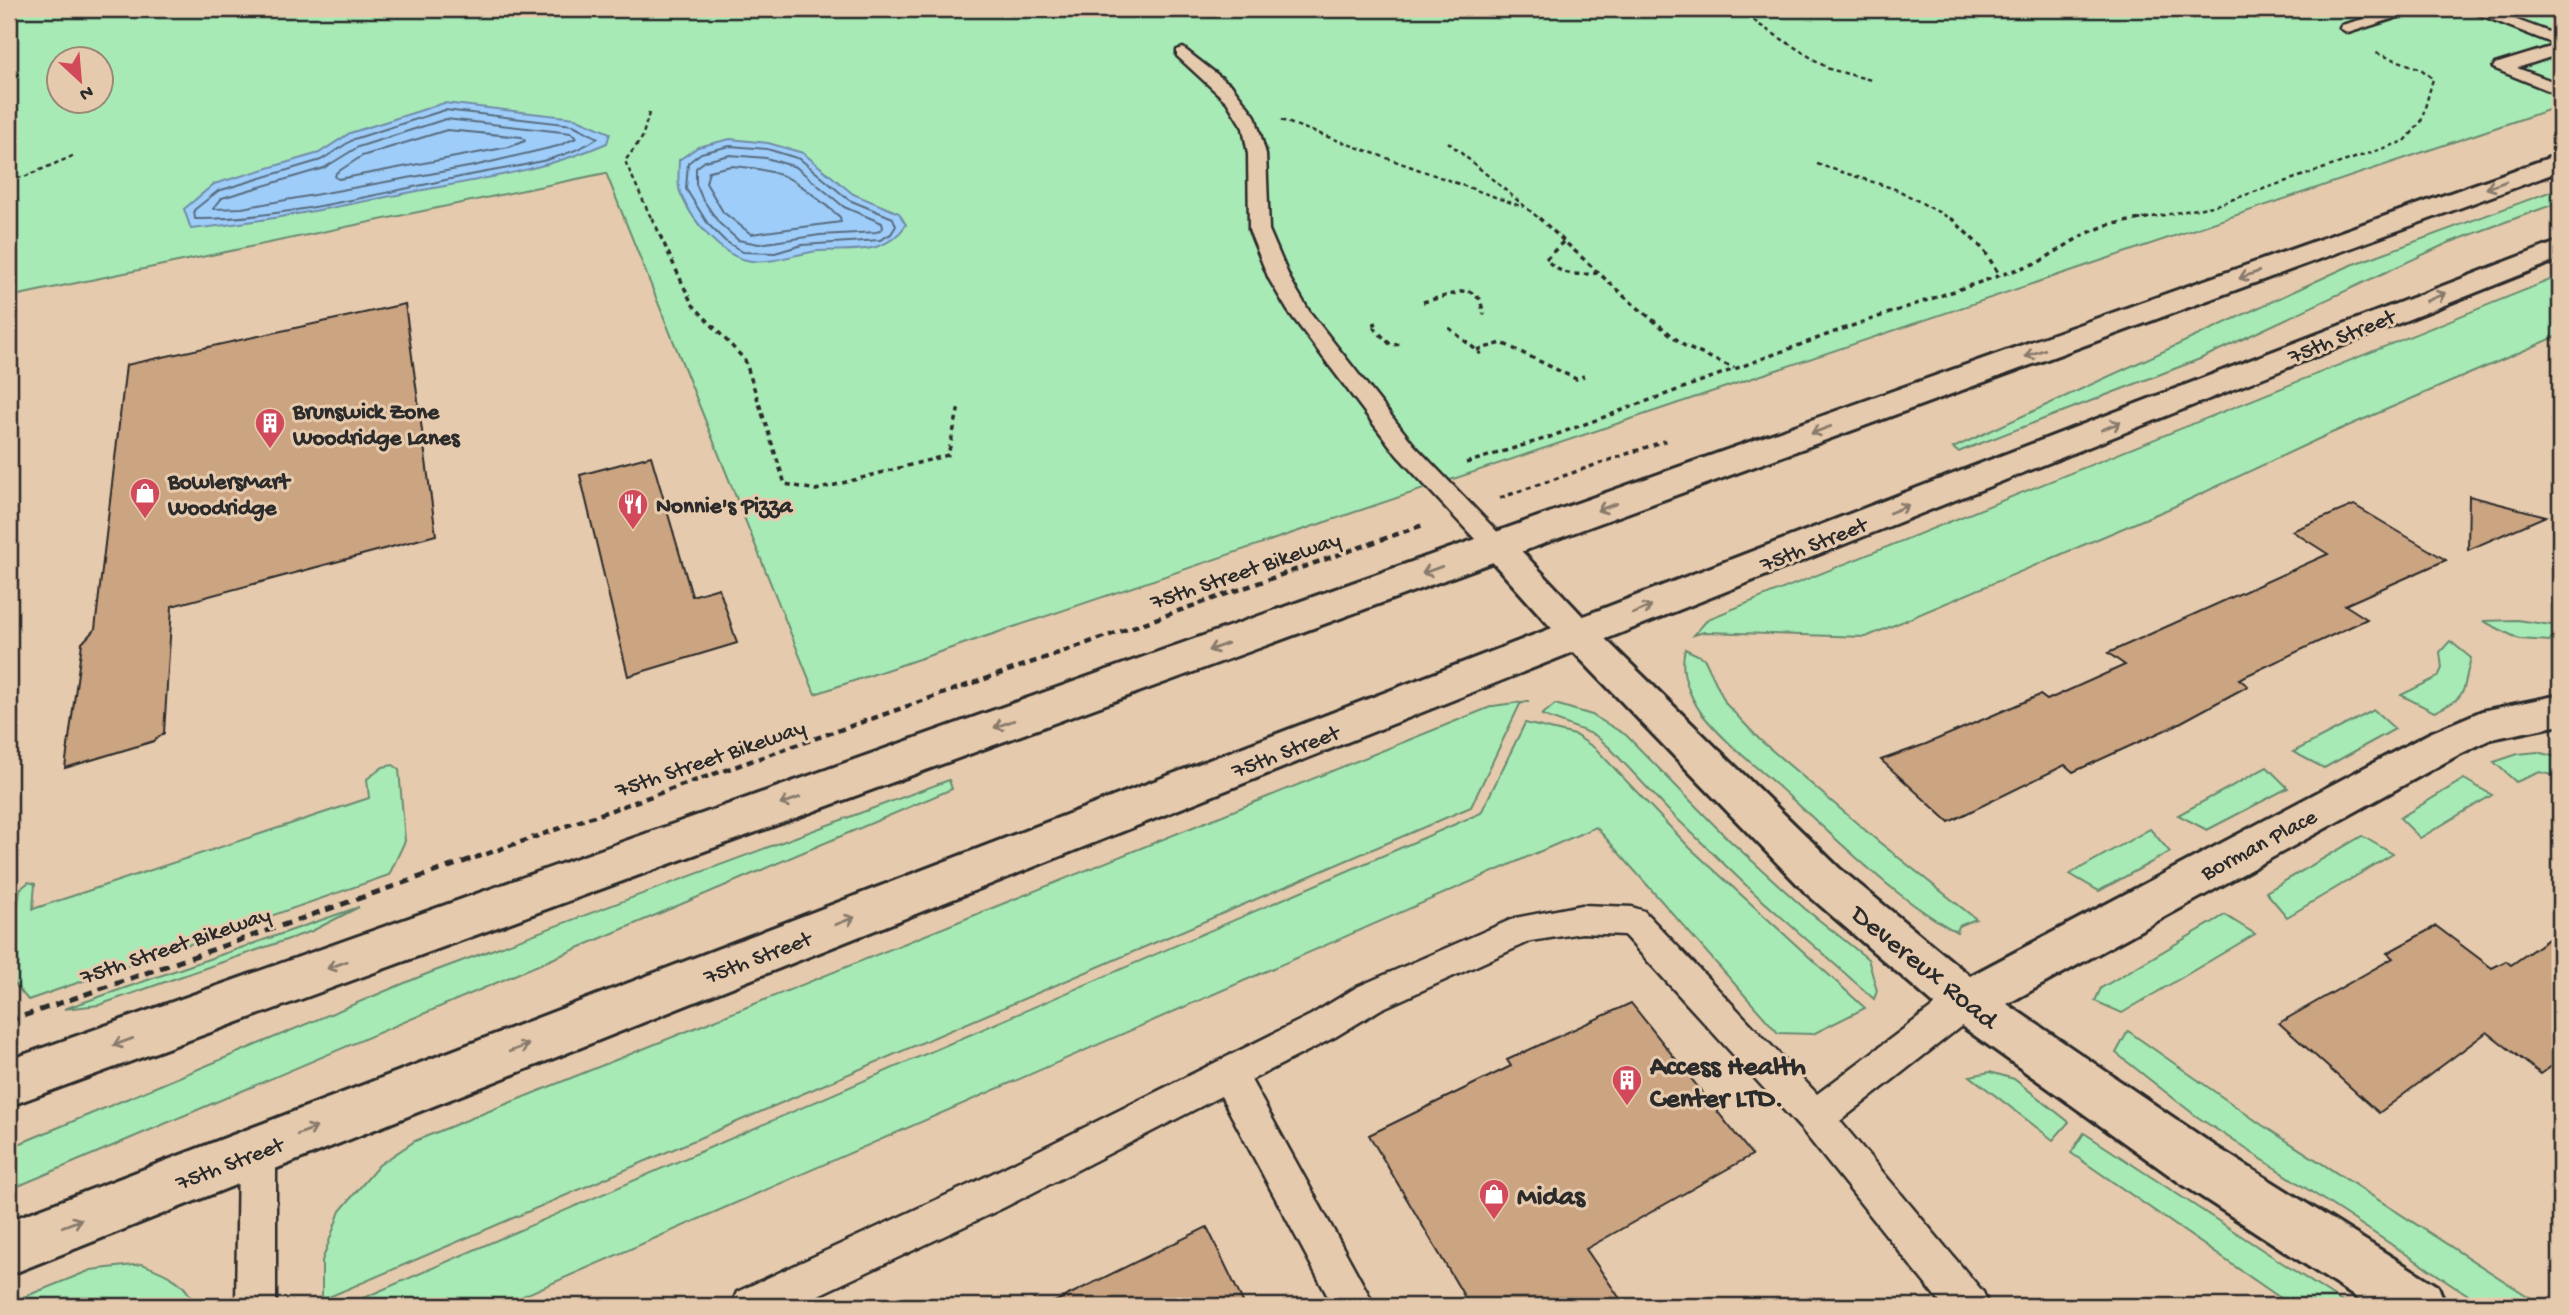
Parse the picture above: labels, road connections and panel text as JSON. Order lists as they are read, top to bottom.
{
  "streets": {
    "main road": ["75th Street", "Borman Place", "Devereux Road"],
    "path": ["75th Street Bikeway"]
  },
  "crossings": [
    ["75th Street", "Devereux Road"],
    ["Borman Place", "Devereux Road"]
  ],
  "places": {
    "building": ["Brunswick Zone Woodridge Lanes", "Access Health Center LTD."],
    "shop": ["BowlersMart Woodridge", "Midas"],
    "restaurant": ["Nonnie's Pizza"]
  },
  "north": "bottom right"
}
